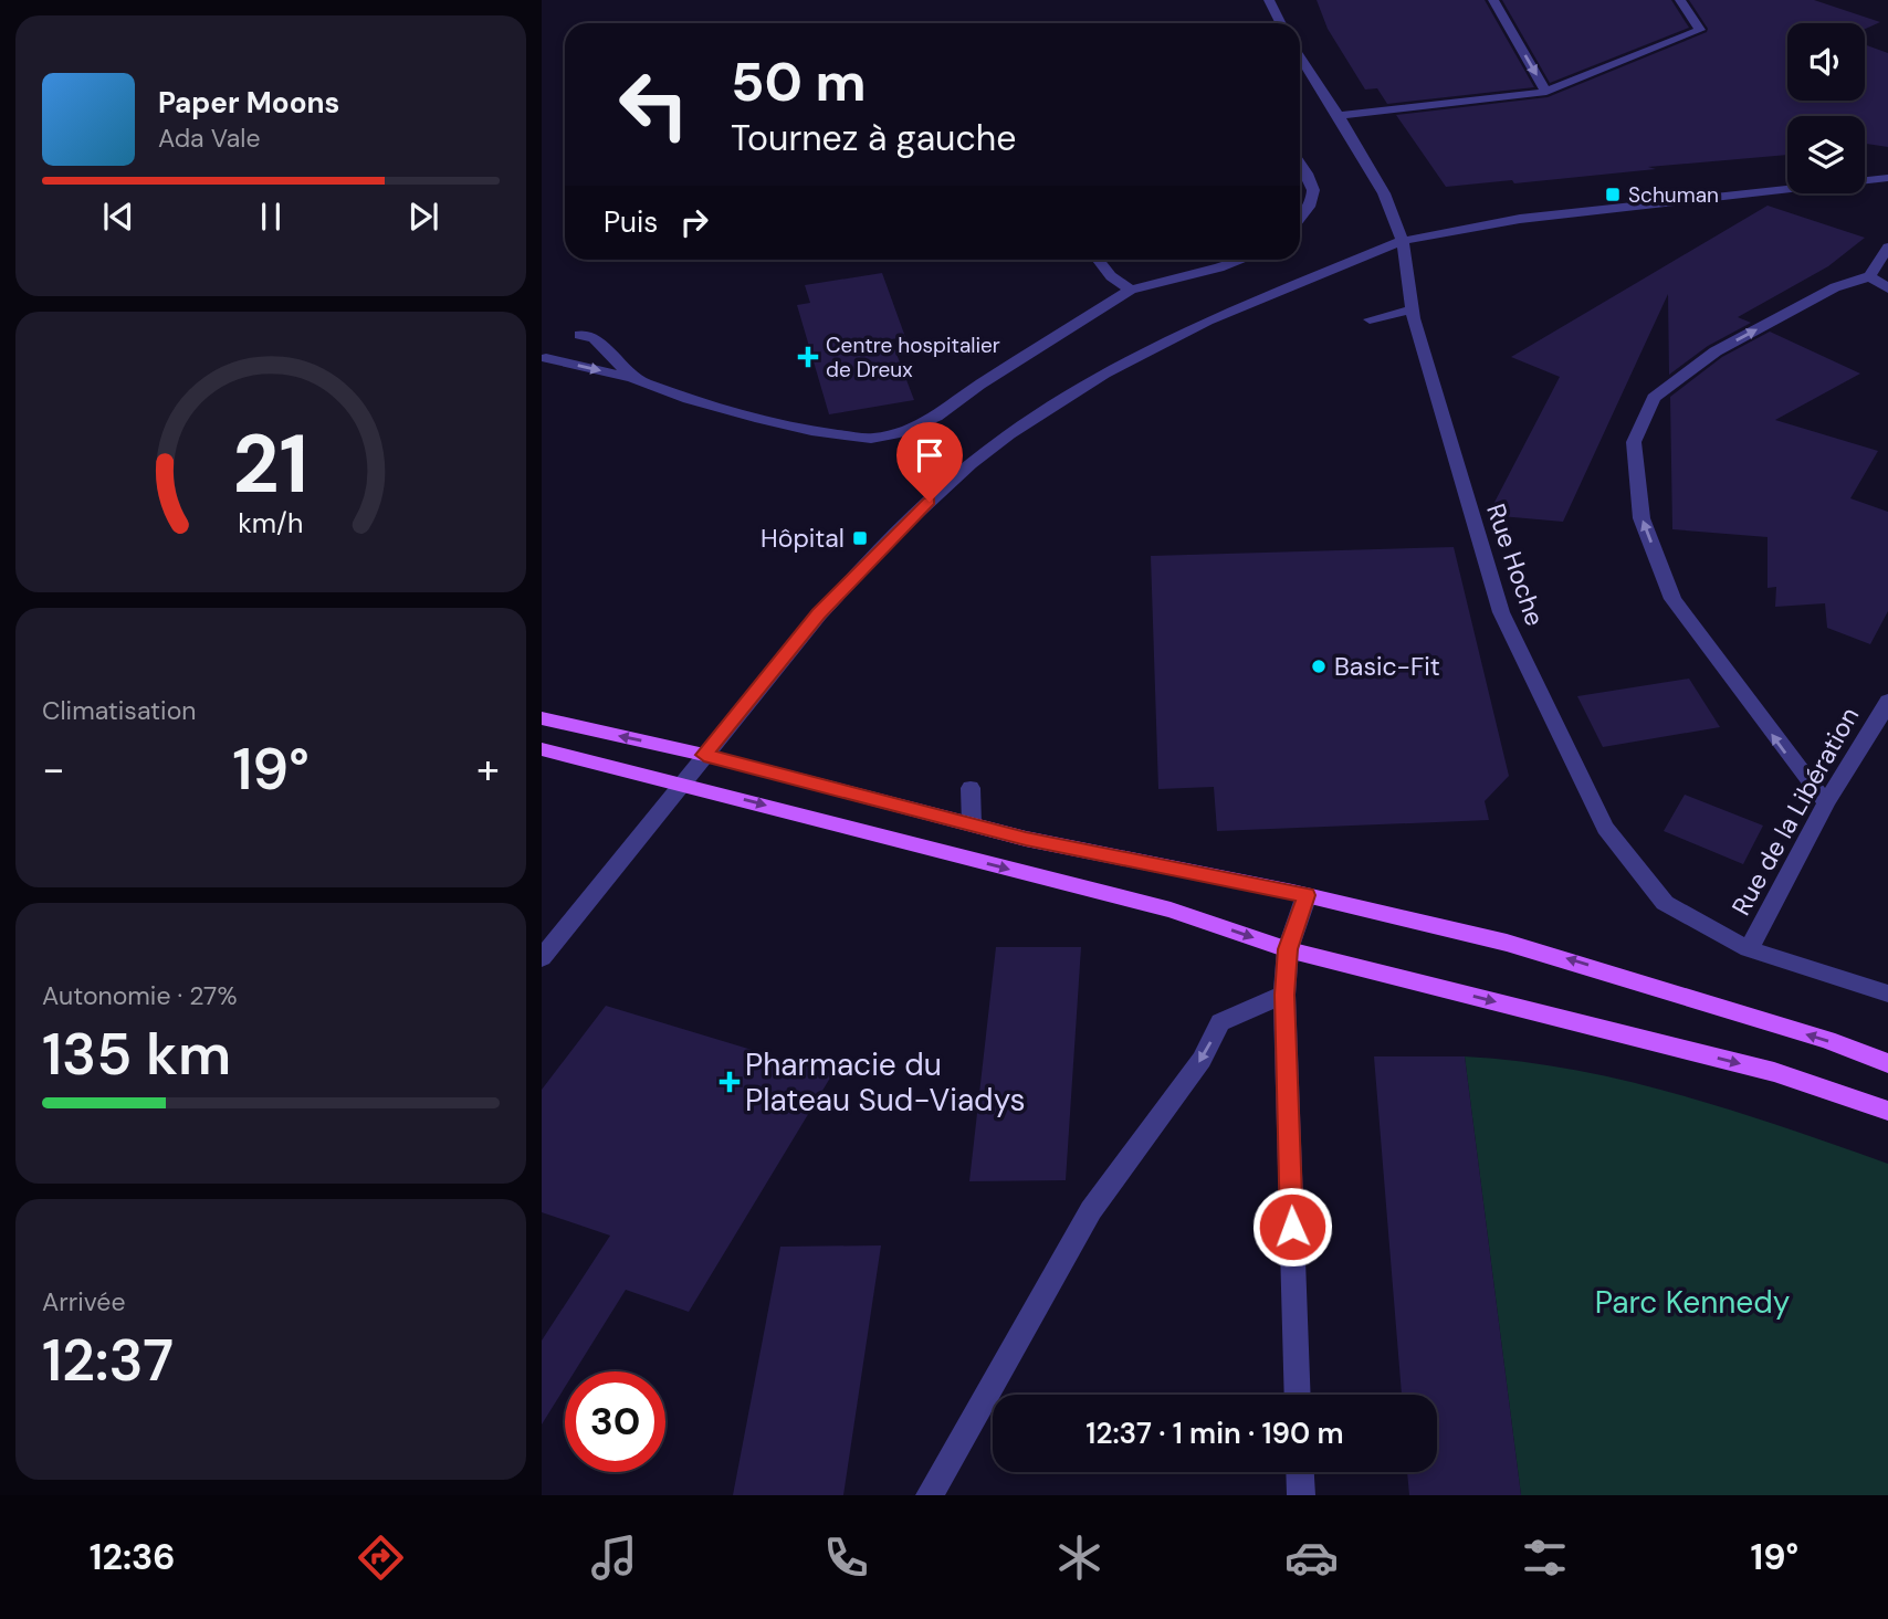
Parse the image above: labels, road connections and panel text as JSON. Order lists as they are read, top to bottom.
{
  "streets": {
    "street": ["Rue Hoche", "Rue de la Libération"]
  },
  "crossings": [
    ["Rue Hoche", "Rue de la Libération"]
  ],
  "parks": ["Parc Kennedy"],
  "places": {
    "transit": ["Schuman", "Hôpital"],
    "health": ["Centre hospitalier de Dreux", "Pharmacie du Plateau Sud-Viadys"],
    "other": ["Basic-Fit"]
  },
  "page": {
    "turn": ["50 m", "Tournez à gauche"],
    "song": ["Paper Moons", "Ada Vale"],
    "then": "Puis",
    "tile": [
      "Climatisation",
      ["Autonomie · 27%", "135 km"],
      ["Arrivée", "12:37"]
    ],
    "heat": ["−", "19°", "+"],
    "limit": "30",
    "trip": "12:37 · 1 min · 190 m",
    "tabs": ["12:36", "19°"],
    "gauge": ["21", "km/h"]
  }
}
